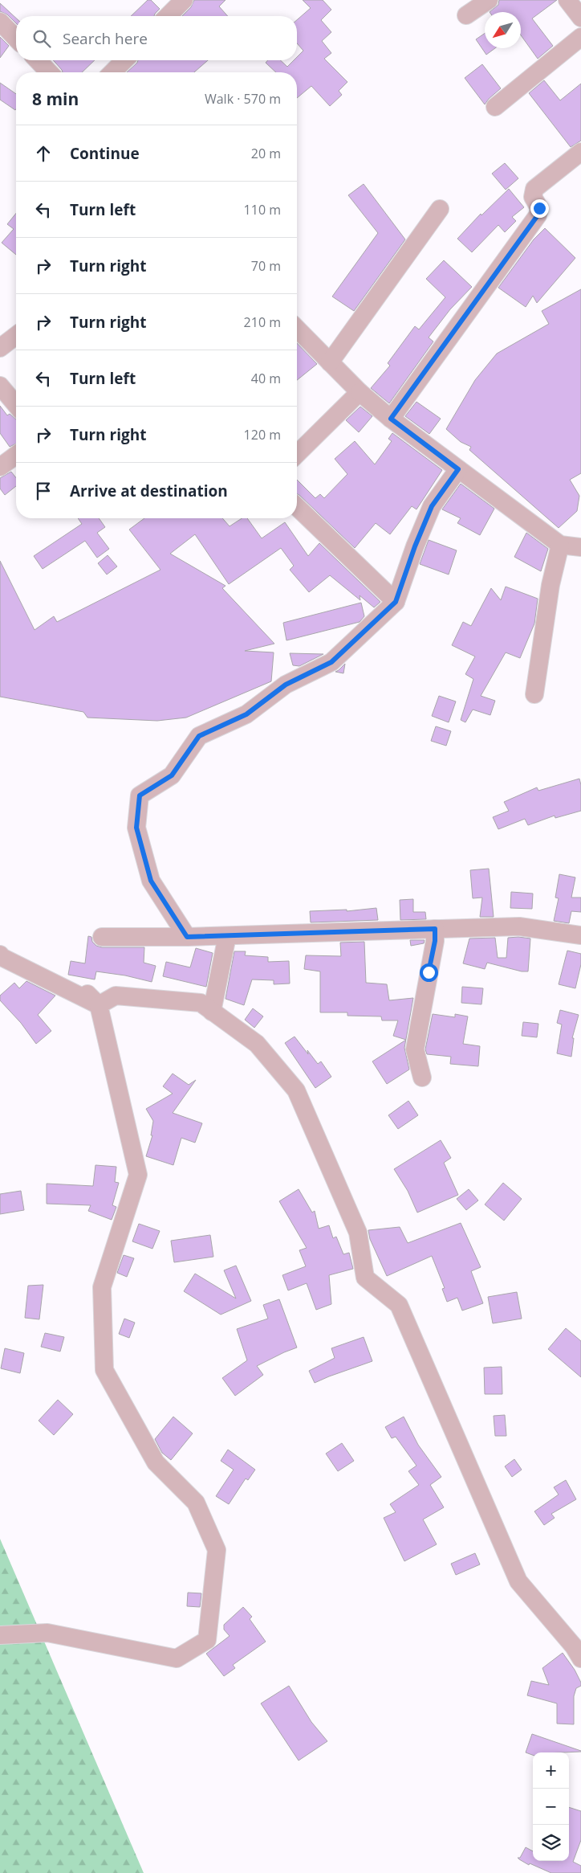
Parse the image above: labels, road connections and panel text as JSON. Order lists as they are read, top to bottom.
{
  "north": "bottom left",
  "page": {
    "search": "Search here",
    "heading": ["8 min", "Walk · 570 m"],
    "list": [
      ["Continue", "20 m"],
      ["Turn left", "110 m"],
      ["Turn right", "70 m"],
      ["Turn right", "210 m"],
      ["Turn left", "40 m"],
      ["Turn right", "120 m"],
      "Arrive at destination"
    ],
    "map_buttons": ["+", "−"]
  }
}
